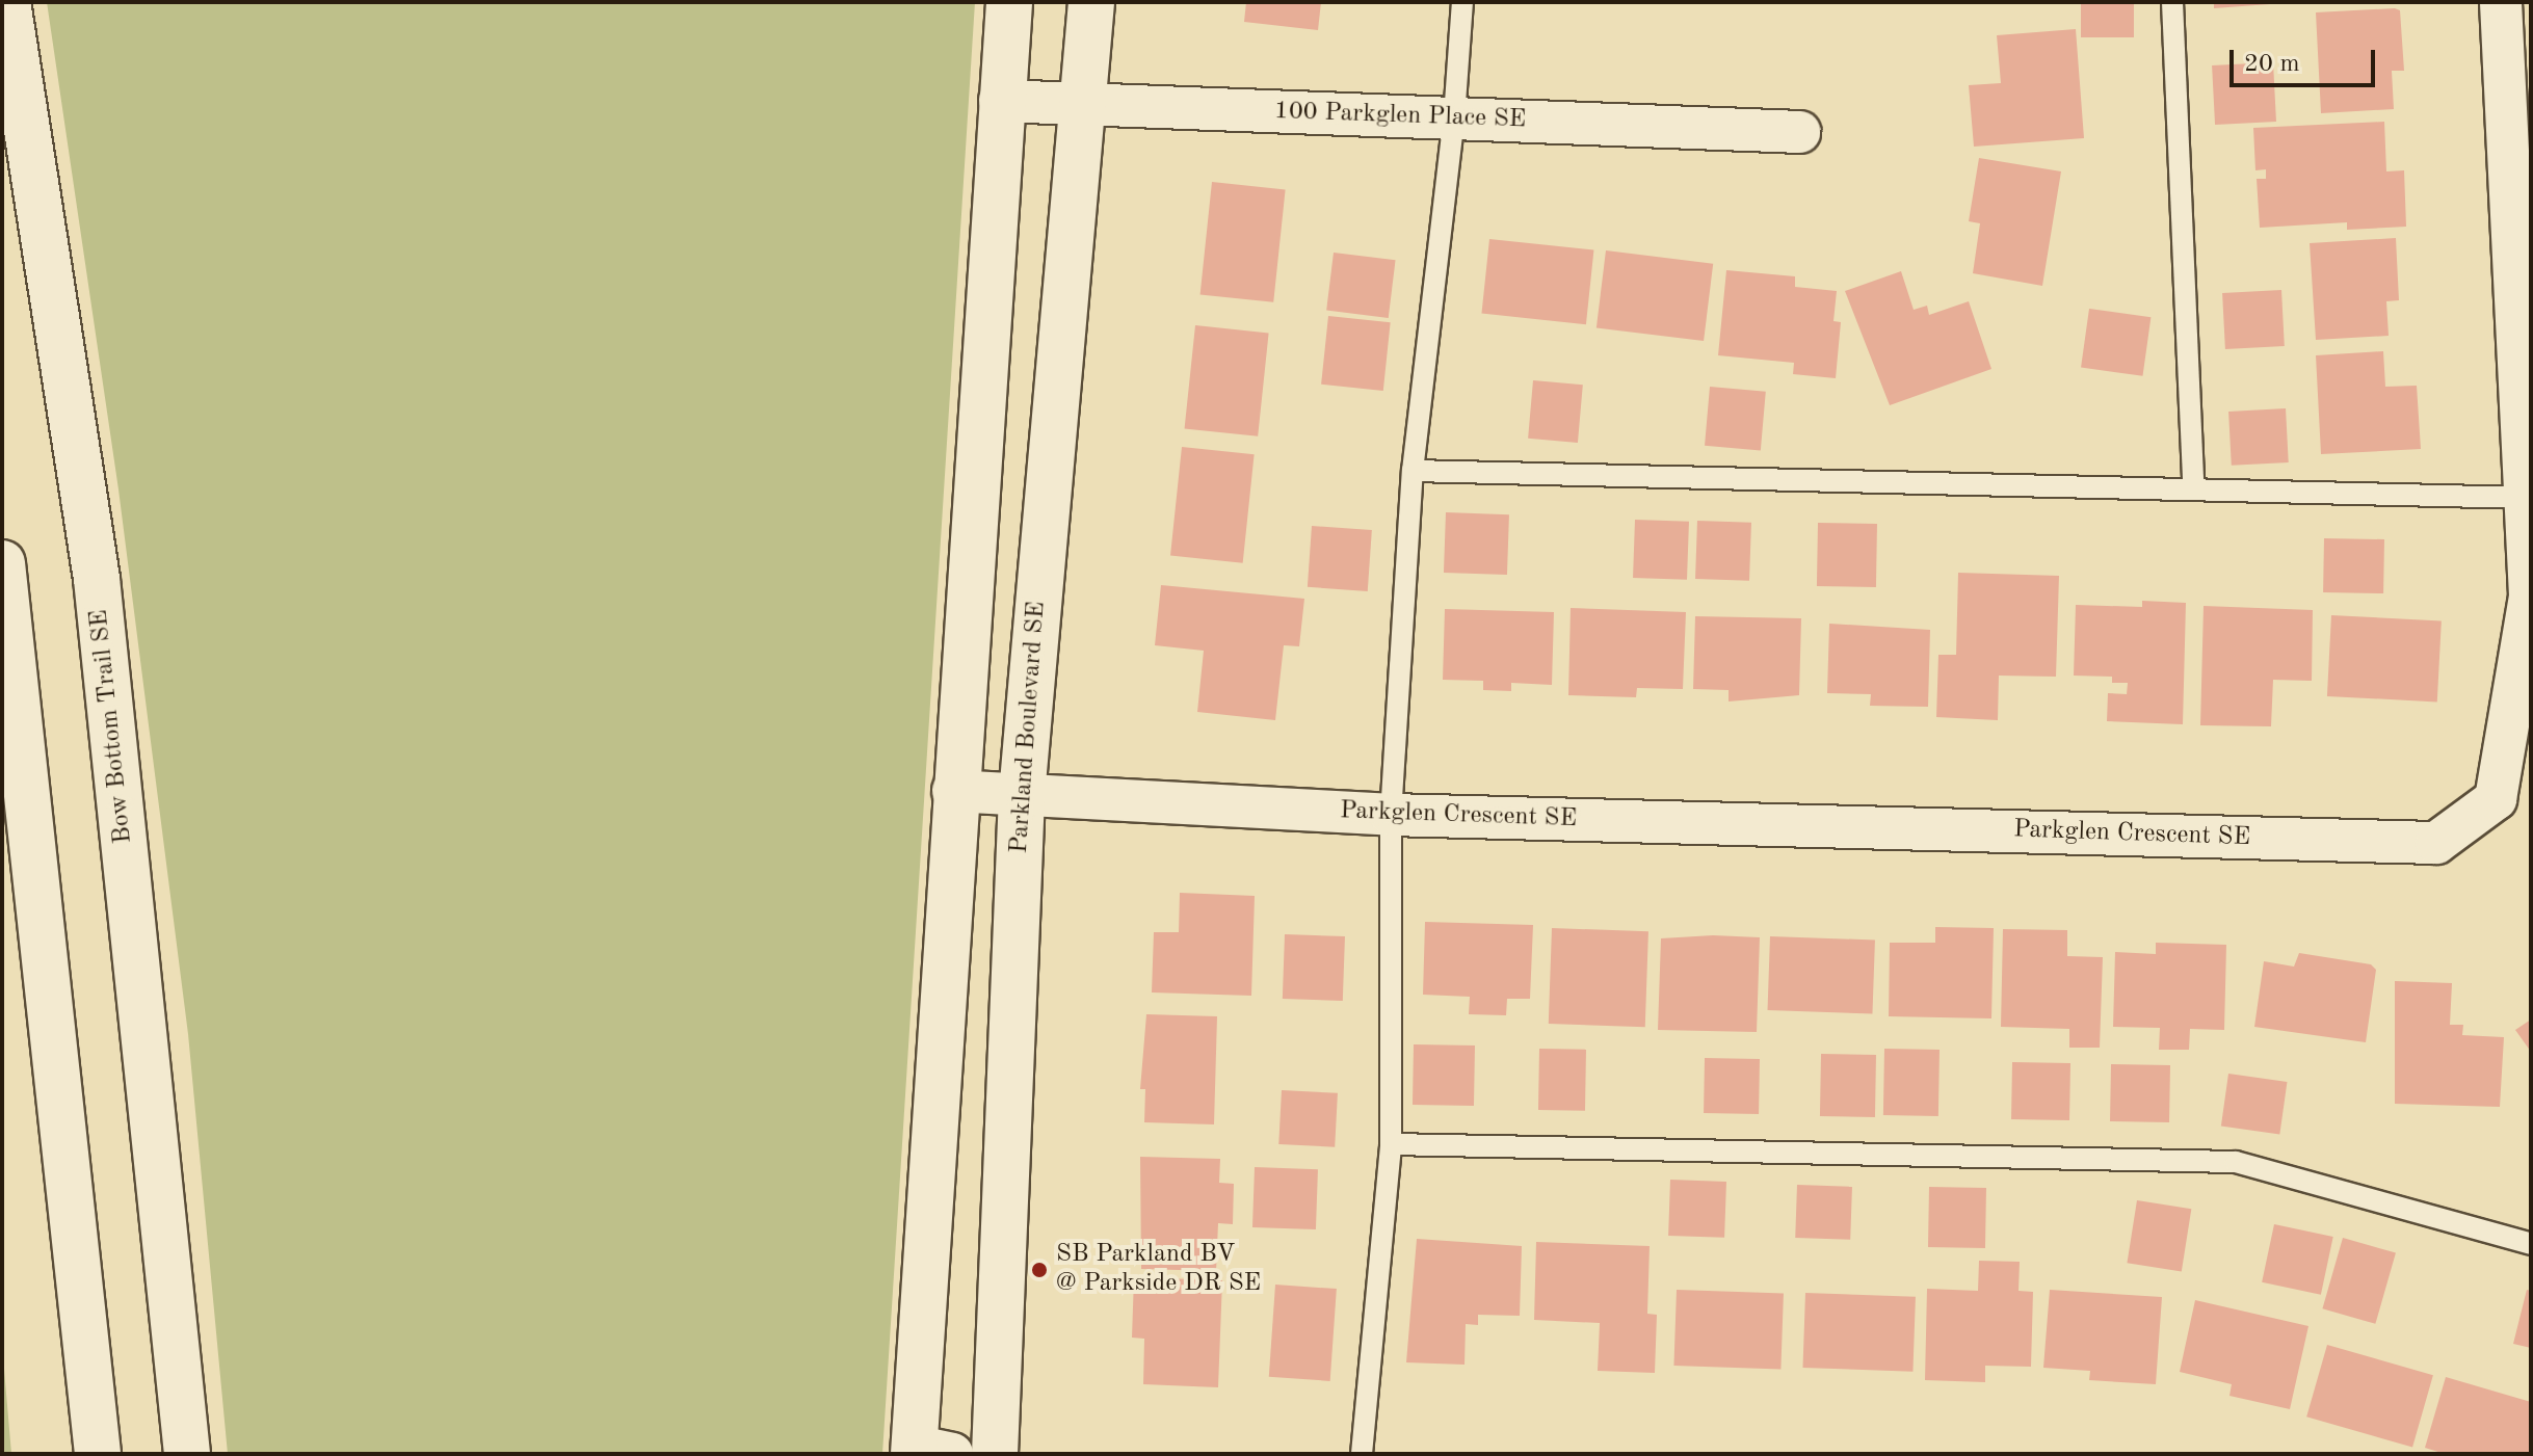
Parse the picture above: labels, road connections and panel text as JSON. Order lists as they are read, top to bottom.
{
  "streets": {
    "street": [
      "100 Parkglen Place SE",
      "Bow Bottom Trail SE",
      "Parkland Boulevard SE",
      "Parkglen Crescent SE"
    ]
  },
  "crossings": [
    ["100 Parkglen Place SE", "Parkland Boulevard SE"],
    ["Parkland Boulevard SE", "Parkglen Crescent SE"]
  ],
  "places": ["SB Parkland BV @ Parkside DR SE"],
  "scale_bar": "20 m"
}
